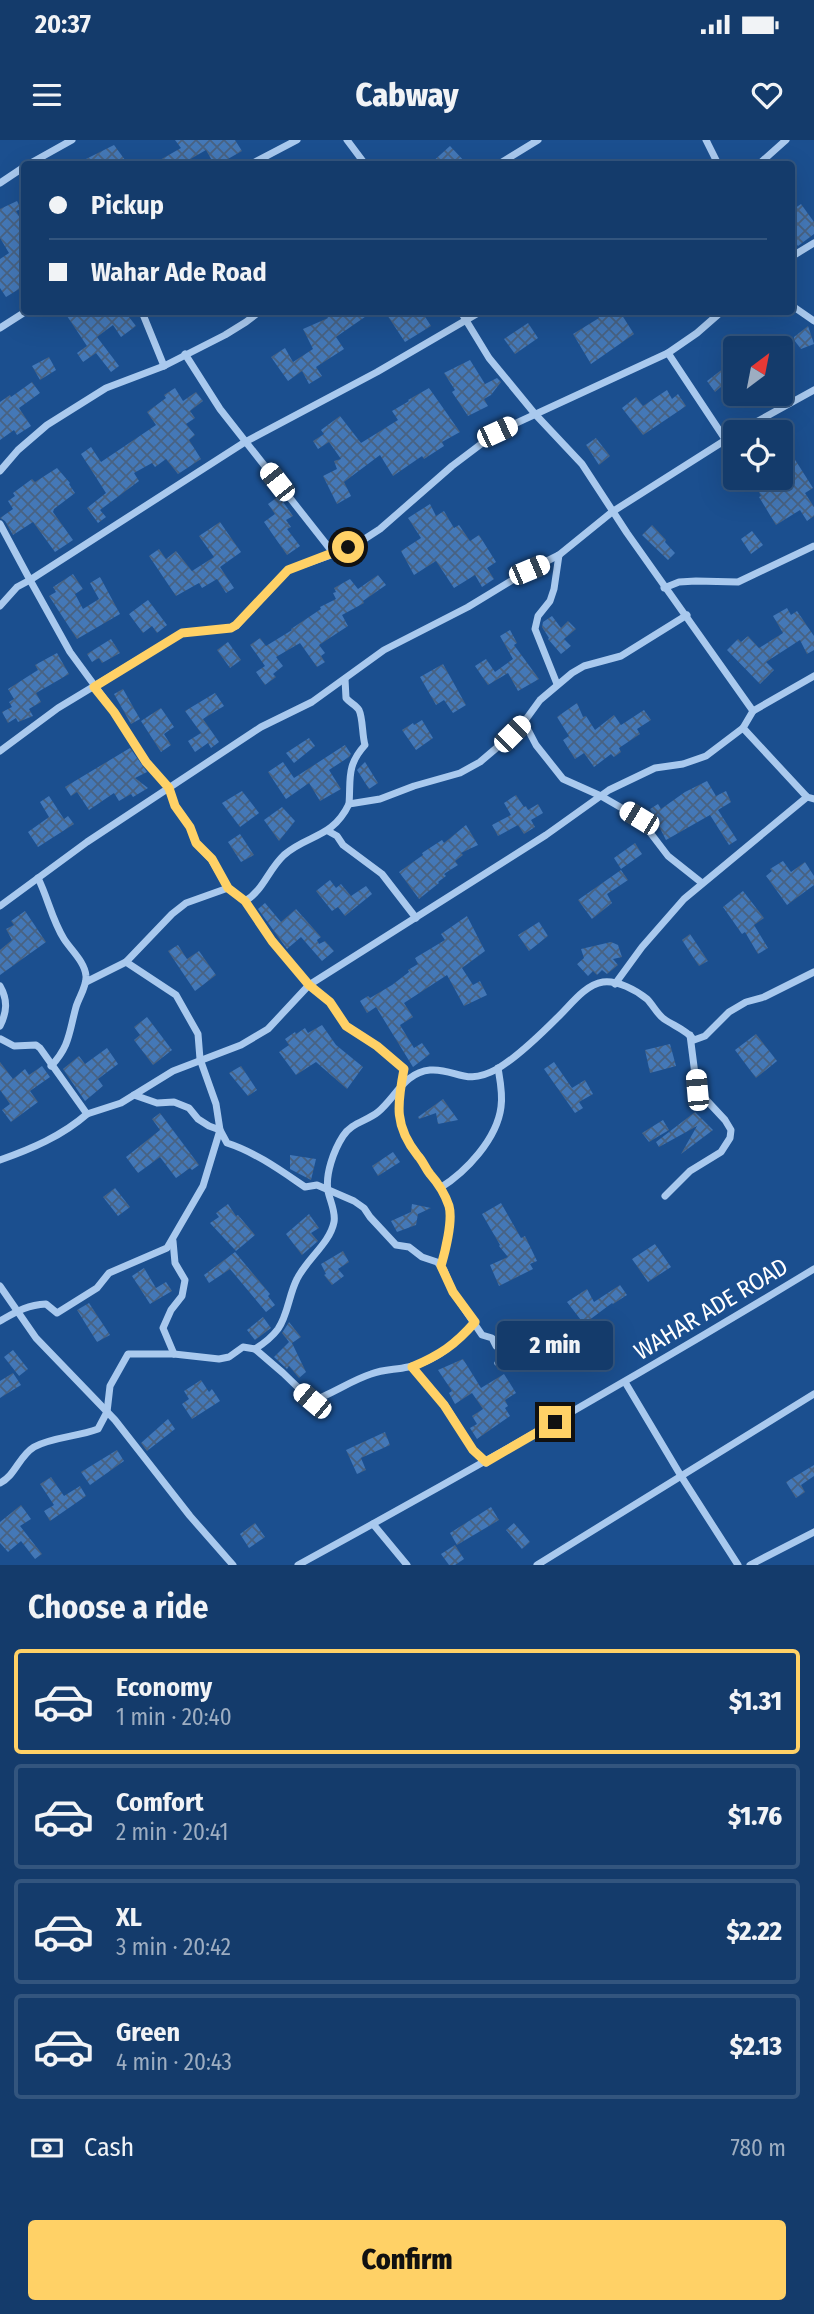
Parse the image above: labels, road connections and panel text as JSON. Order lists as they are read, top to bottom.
{
  "streets": {
    "street": ["WAHAR ADE ROAD"]
  },
  "north": "top right",
  "page": {
    "status": "20:37",
    "header": "Cabway",
    "banner": ["Pickup", "Wahar Ade Road"],
    "bubble": "2 min",
    "heading": "Choose a ride",
    "list": [
      {
        "name": "Economy",
        "note": "1 min · 20:40",
        "value": "$1.31"
      },
      {
        "name": "Comfort",
        "note": "2 min · 20:41",
        "value": "$1.76"
      },
      {
        "name": "XL",
        "note": "3 min · 20:42",
        "value": "$2.22"
      },
      {
        "name": "Green",
        "note": "4 min · 20:43",
        "value": "$2.13"
      }
    ],
    "pay": ["Cash", "780 m"],
    "buttons": "Confirm"
  }
}
